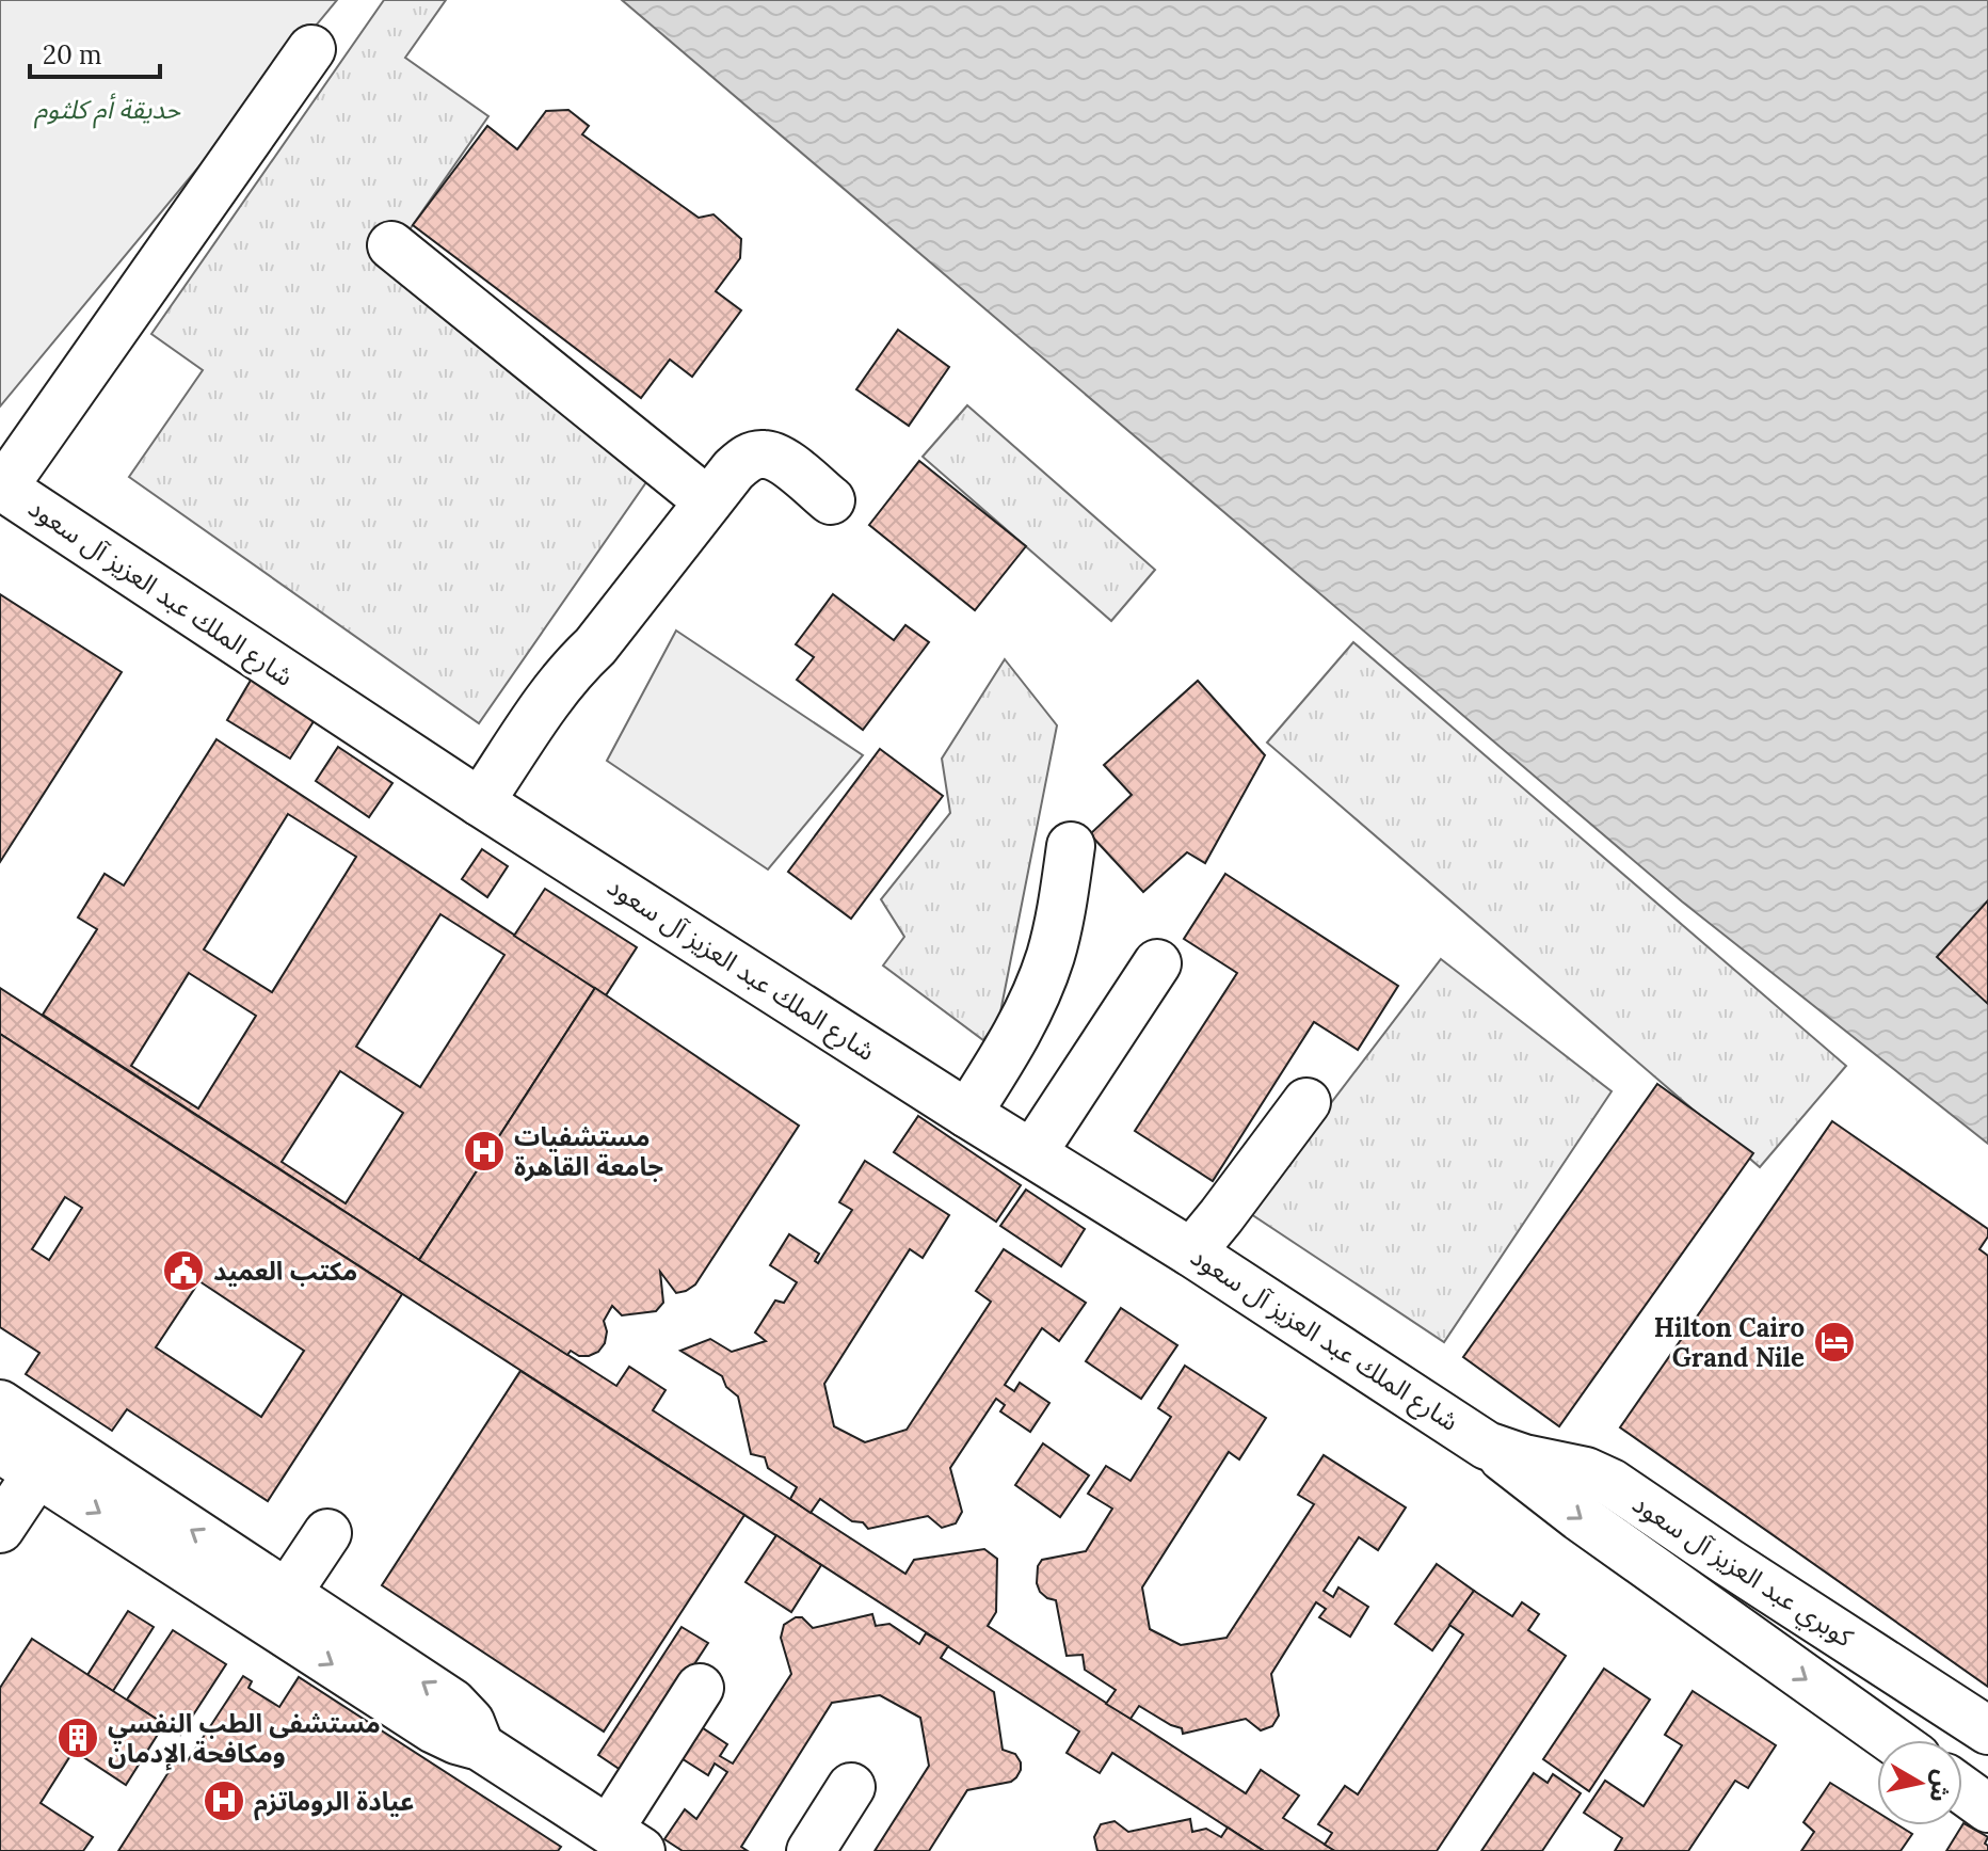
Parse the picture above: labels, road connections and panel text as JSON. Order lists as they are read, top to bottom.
{
  "streets": {
    "main road": ["شارع الملك عبد العزيز آل سعود", "كوبري عبد العزيز آل سعود"]
  },
  "crossings": [
    ["شارع الملك عبد العزيز آل سعود", "كوبري عبد العزيز آل سعود"]
  ],
  "parks": ["حديقة أم كلثوم"],
  "places": {
    "hospital": ["مستشفيات جامعة القاهرة", "عيادة الروماتزم"],
    "public building": ["مكتب العميد"],
    "hotel": ["Hilton Cairo Grand Nile"],
    "building": ["مستشفى الطب النفسي ومكافحة الإدمان"]
  },
  "scale_bar": "20 m",
  "north": "right"
}
